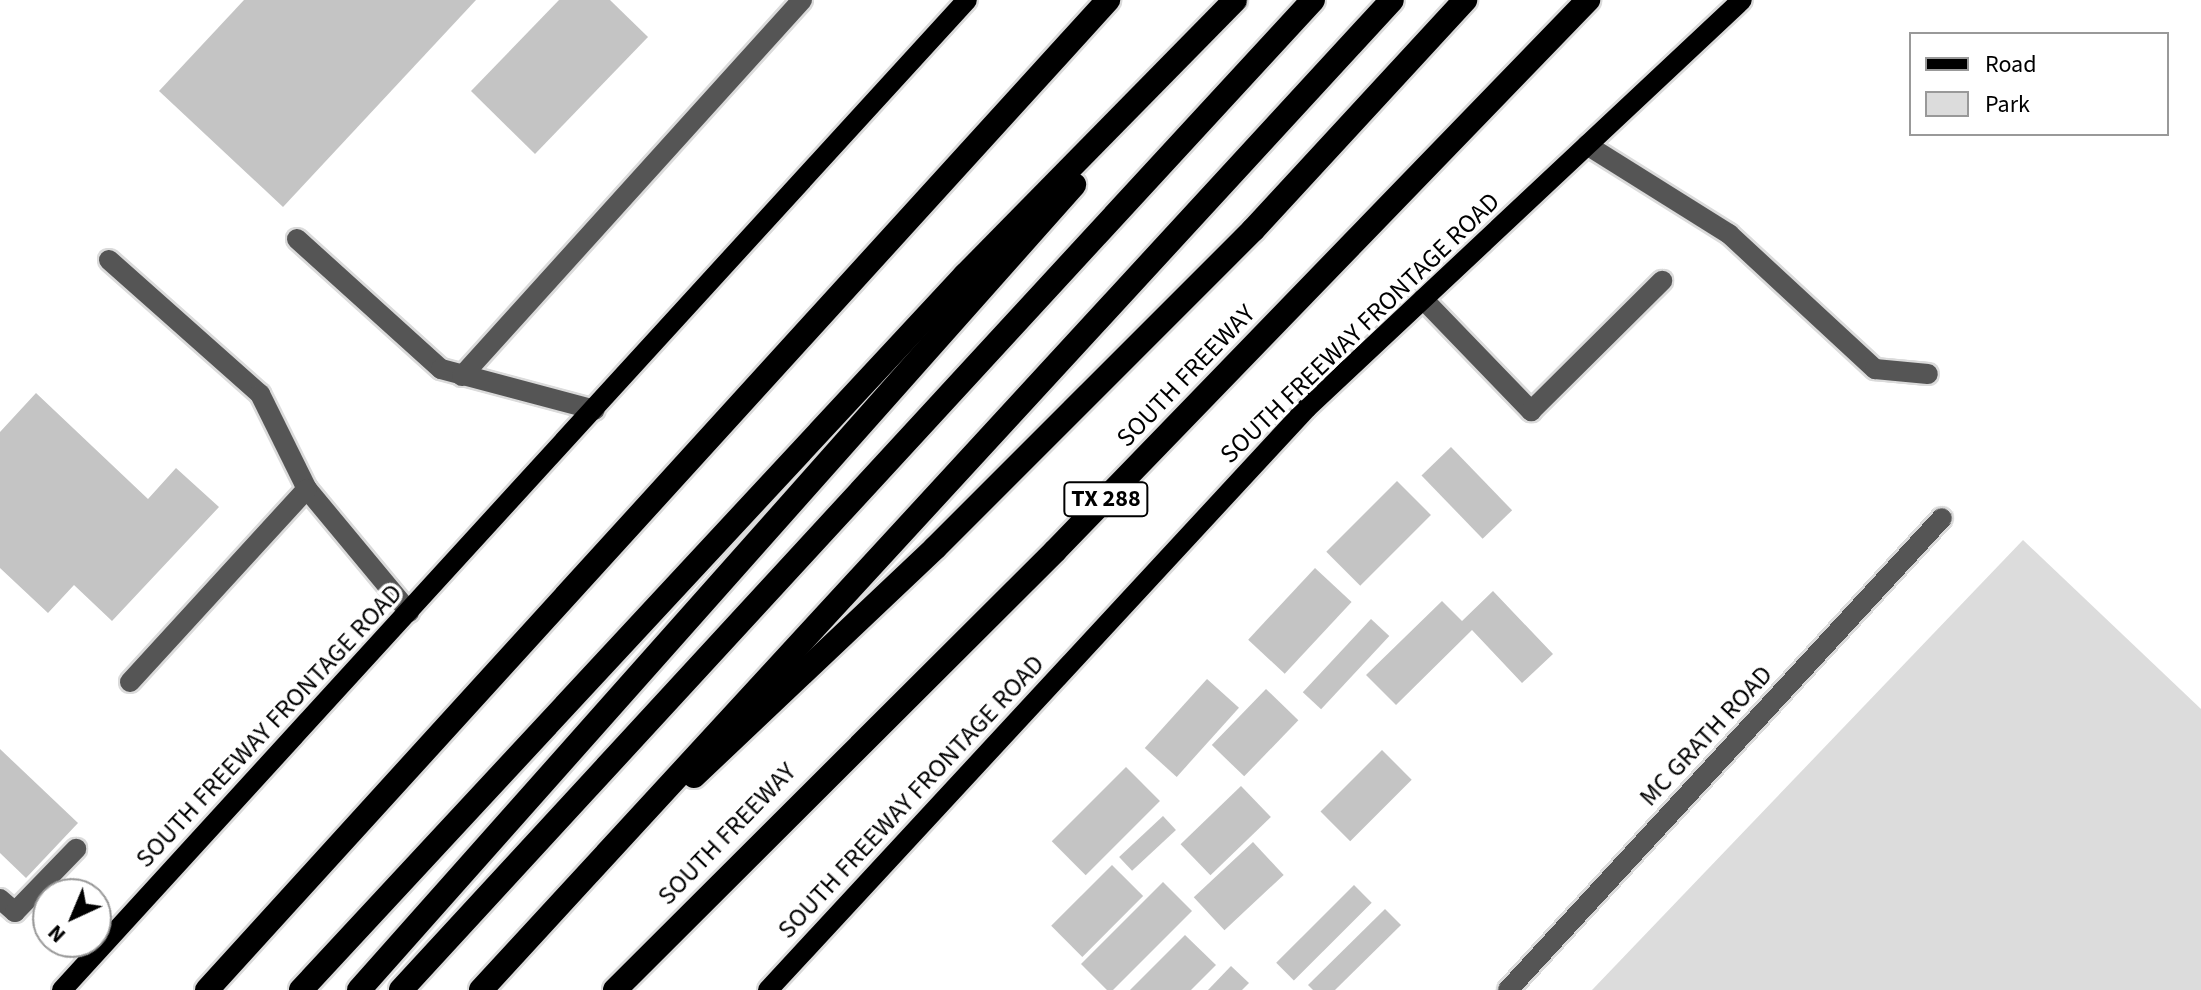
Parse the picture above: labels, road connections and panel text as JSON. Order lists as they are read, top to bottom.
{
  "streets": {
    "highway": ["SOUTH FREEWAY", "TX 288"],
    "main road": ["SOUTH FREEWAY FRONTAGE ROAD"],
    "street": ["MC GRATH ROAD"]
  },
  "legend": ["Road", "Park"],
  "north": "bottom left"
}
